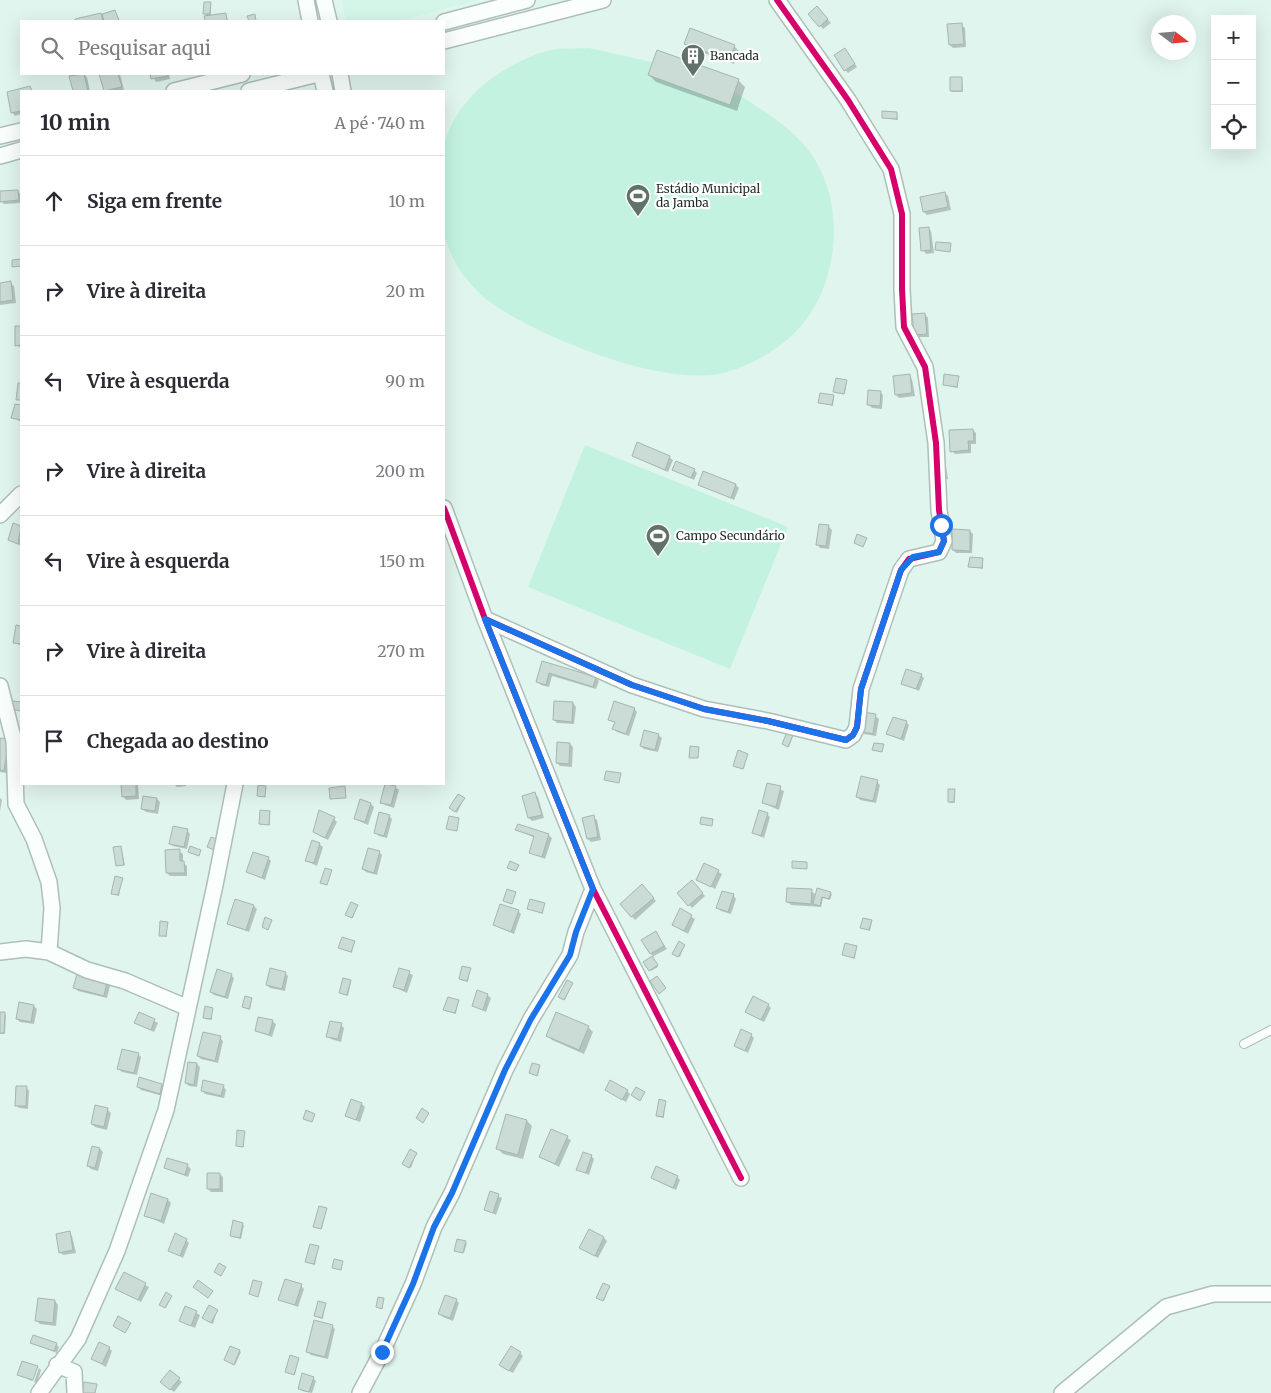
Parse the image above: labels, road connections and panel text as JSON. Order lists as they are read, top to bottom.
{
  "places": {
    "building": ["Bancada"],
    "sports": ["Estádio Municipal da Jamba", "Campo Secundário"]
  },
  "north": "right",
  "page": {
    "map_buttons": ["+", "−"],
    "search": "Pesquisar aqui",
    "heading": ["10 min", "A pé · 740 m"],
    "list": [
      ["Siga em frente", "10 m"],
      ["Vire à direita", "20 m"],
      ["Vire à esquerda", "90 m"],
      ["Vire à direita", "200 m"],
      ["Vire à esquerda", "150 m"],
      ["Vire à direita", "270 m"],
      "Chegada ao destino"
    ]
  }
}
